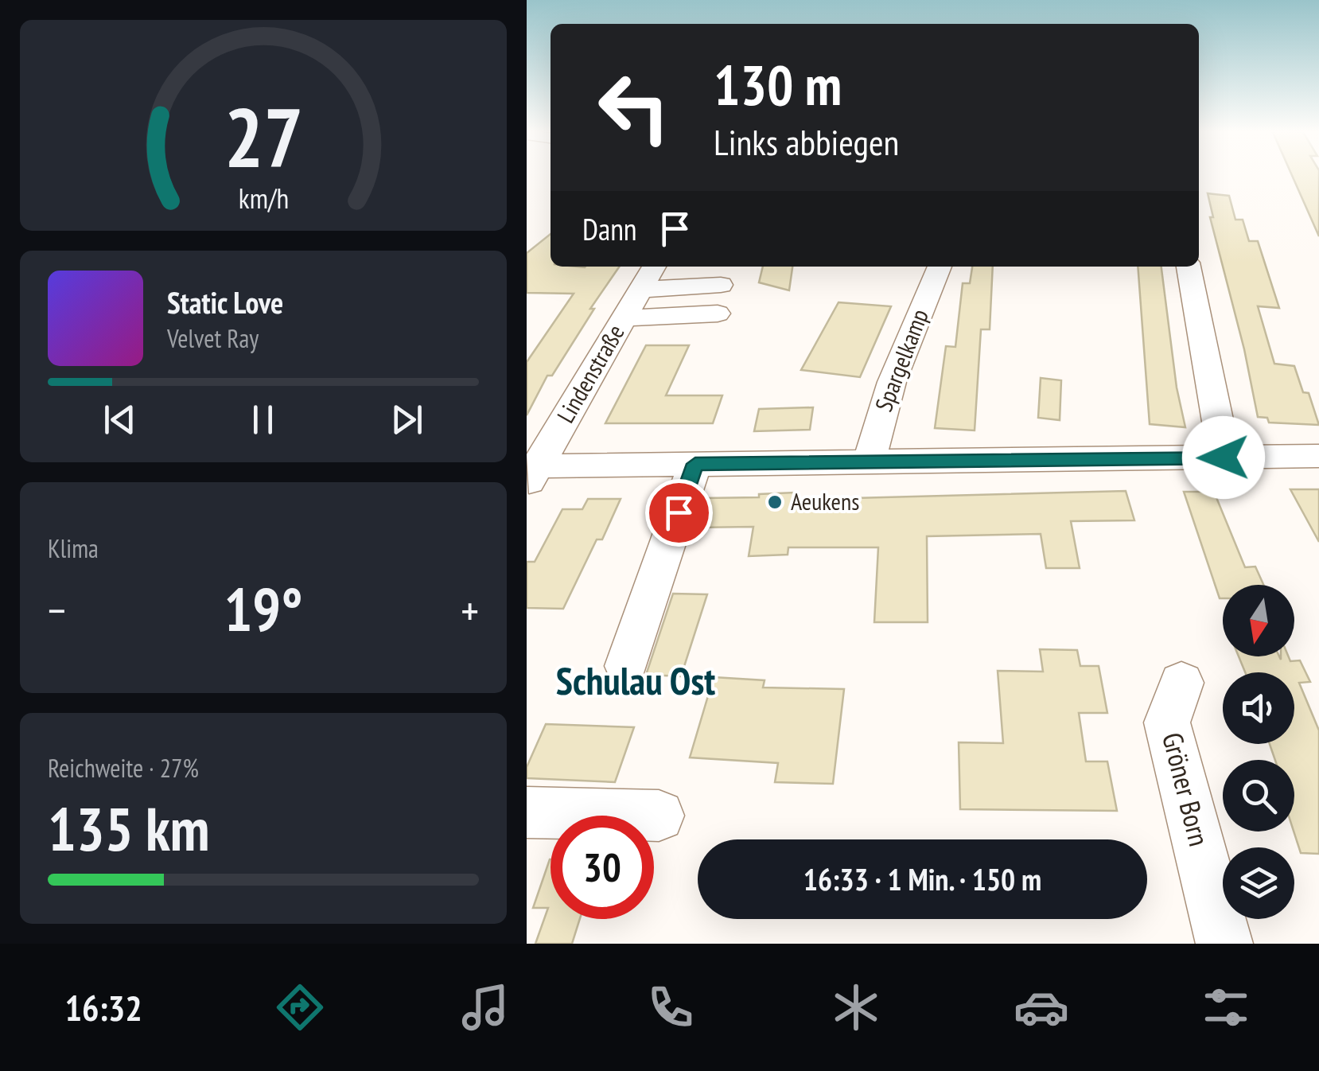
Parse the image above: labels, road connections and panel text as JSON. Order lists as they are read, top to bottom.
{
  "streets": {
    "street": ["Spargelkamp", "Lindenstraße", "Gröner Born"]
  },
  "districts": ["Schulau Ost"],
  "places": ["Aeukens"],
  "north": "bottom",
  "page": {
    "turn": ["130 m", "Links abbiegen"],
    "then": "Dann",
    "song": ["Static Love", "Velvet Ray"],
    "tile": [
      "Klima",
      ["Reichweite · 27%", "135 km"]
    ],
    "heat": ["−", "19°", "+"],
    "limit": "30",
    "trip": "16:33 · 1 Min. · 150 m",
    "tabs": "16:32",
    "gauge": ["27", "km/h"]
  }
}
